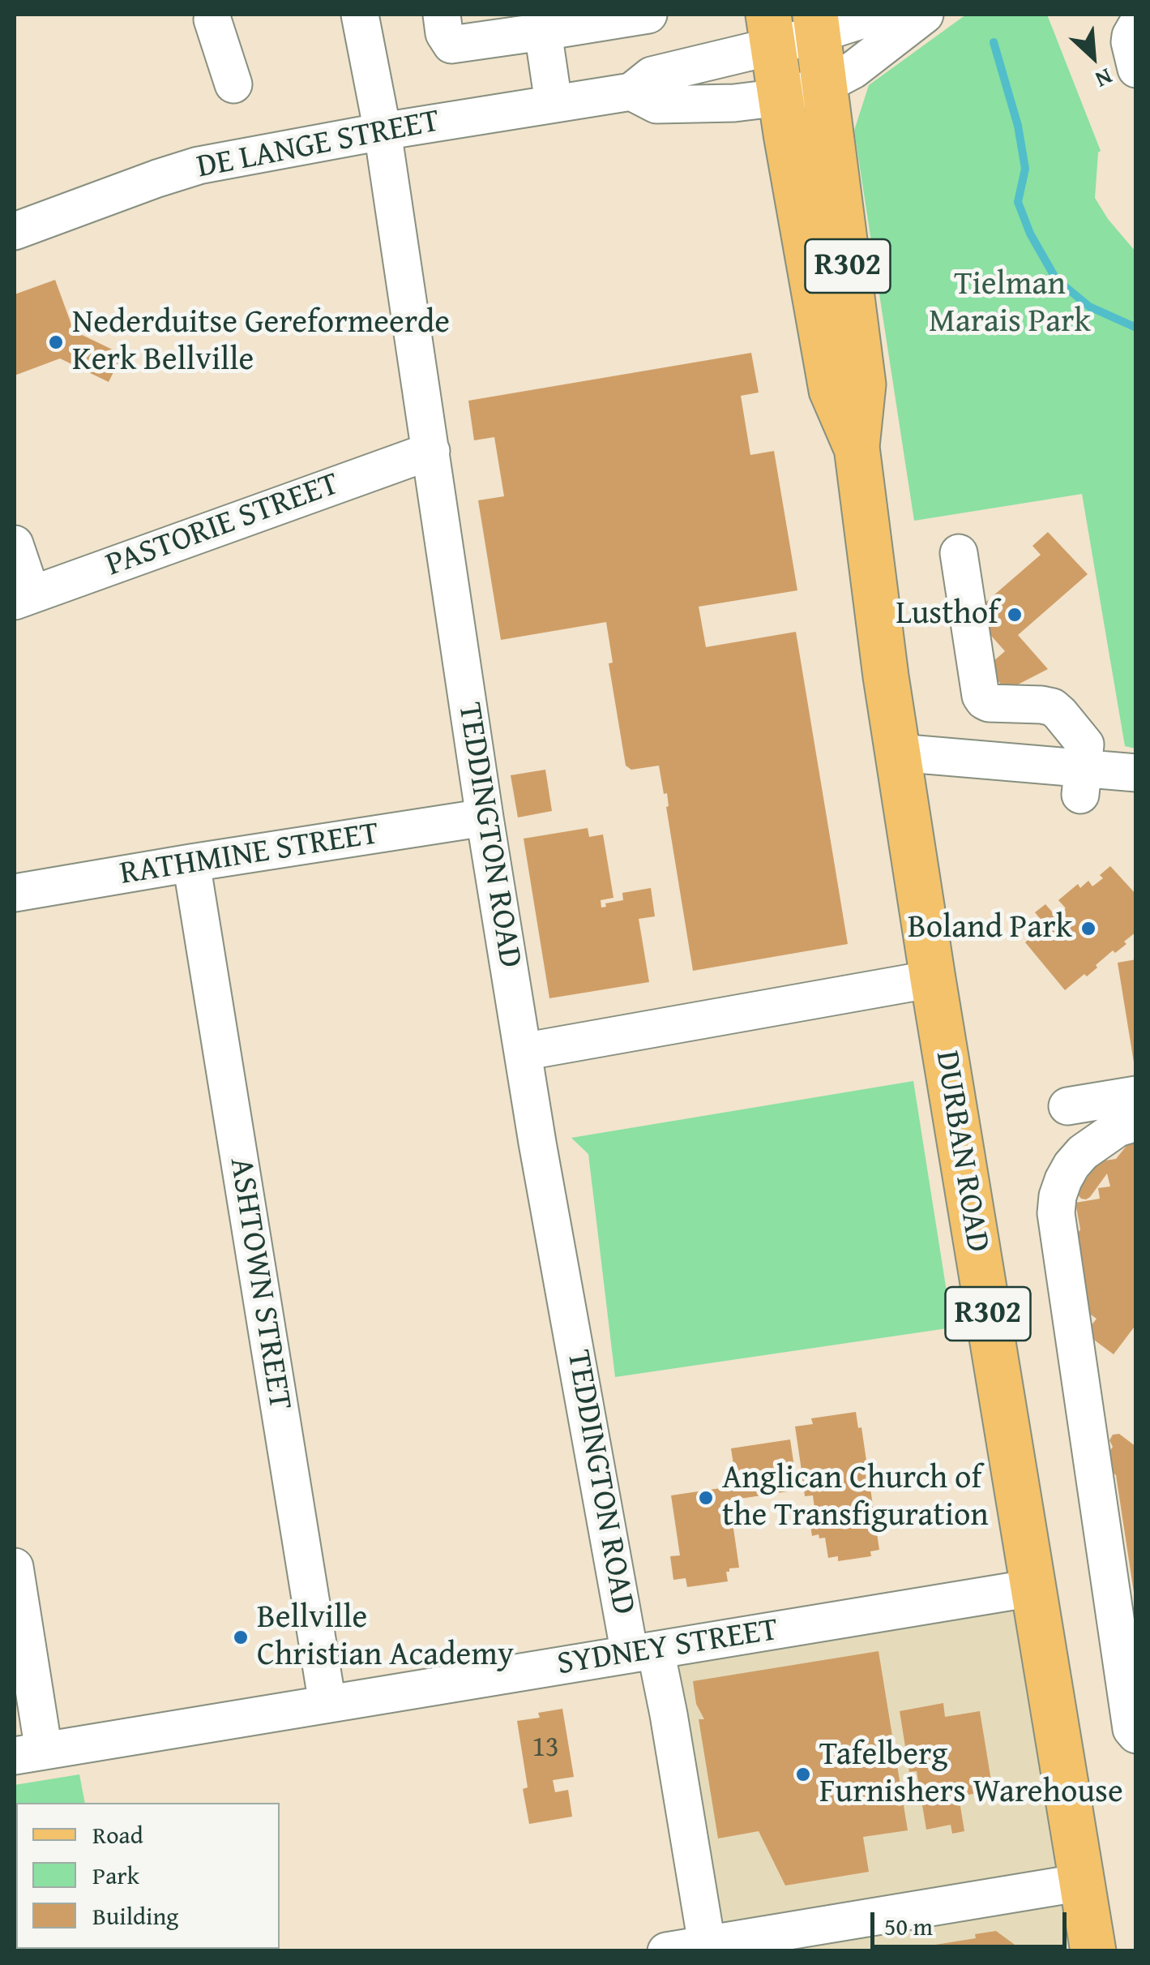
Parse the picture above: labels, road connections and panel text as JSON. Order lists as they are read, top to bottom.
{
  "streets": {
    "main road": ["R302", "DURBAN ROAD"],
    "street": [
      "DE LANGE STREET",
      "PASTORIE STREET",
      "TEDDINGTON ROAD",
      "RATHMINE STREET",
      "ASHTOWN STREET",
      "SYDNEY STREET"
    ]
  },
  "crossings": [
    ["DE LANGE STREET", "TEDDINGTON ROAD"],
    ["DE LANGE STREET", "DURBAN ROAD"],
    ["PASTORIE STREET", "TEDDINGTON ROAD"],
    ["TEDDINGTON ROAD", "RATHMINE STREET"],
    ["TEDDINGTON ROAD", "SYDNEY STREET"],
    ["RATHMINE STREET", "ASHTOWN STREET"],
    ["DURBAN ROAD", "SYDNEY STREET"],
    ["ASHTOWN STREET", "SYDNEY STREET"]
  ],
  "parks": ["Tielman Marais Park"],
  "places": [
    "Nederduitse Gereformeerde Kerk Bellville",
    "Lusthof",
    "Boland Park",
    "Anglican Church of the Transfiguration",
    "Bellville Christian Academy",
    "Tafelberg Furnishers Warehouse"
  ],
  "house_numbers": ["13"],
  "legend": ["Road", "Park", "Building"],
  "scale_bar": "50 m",
  "north": "bottom right"
}
